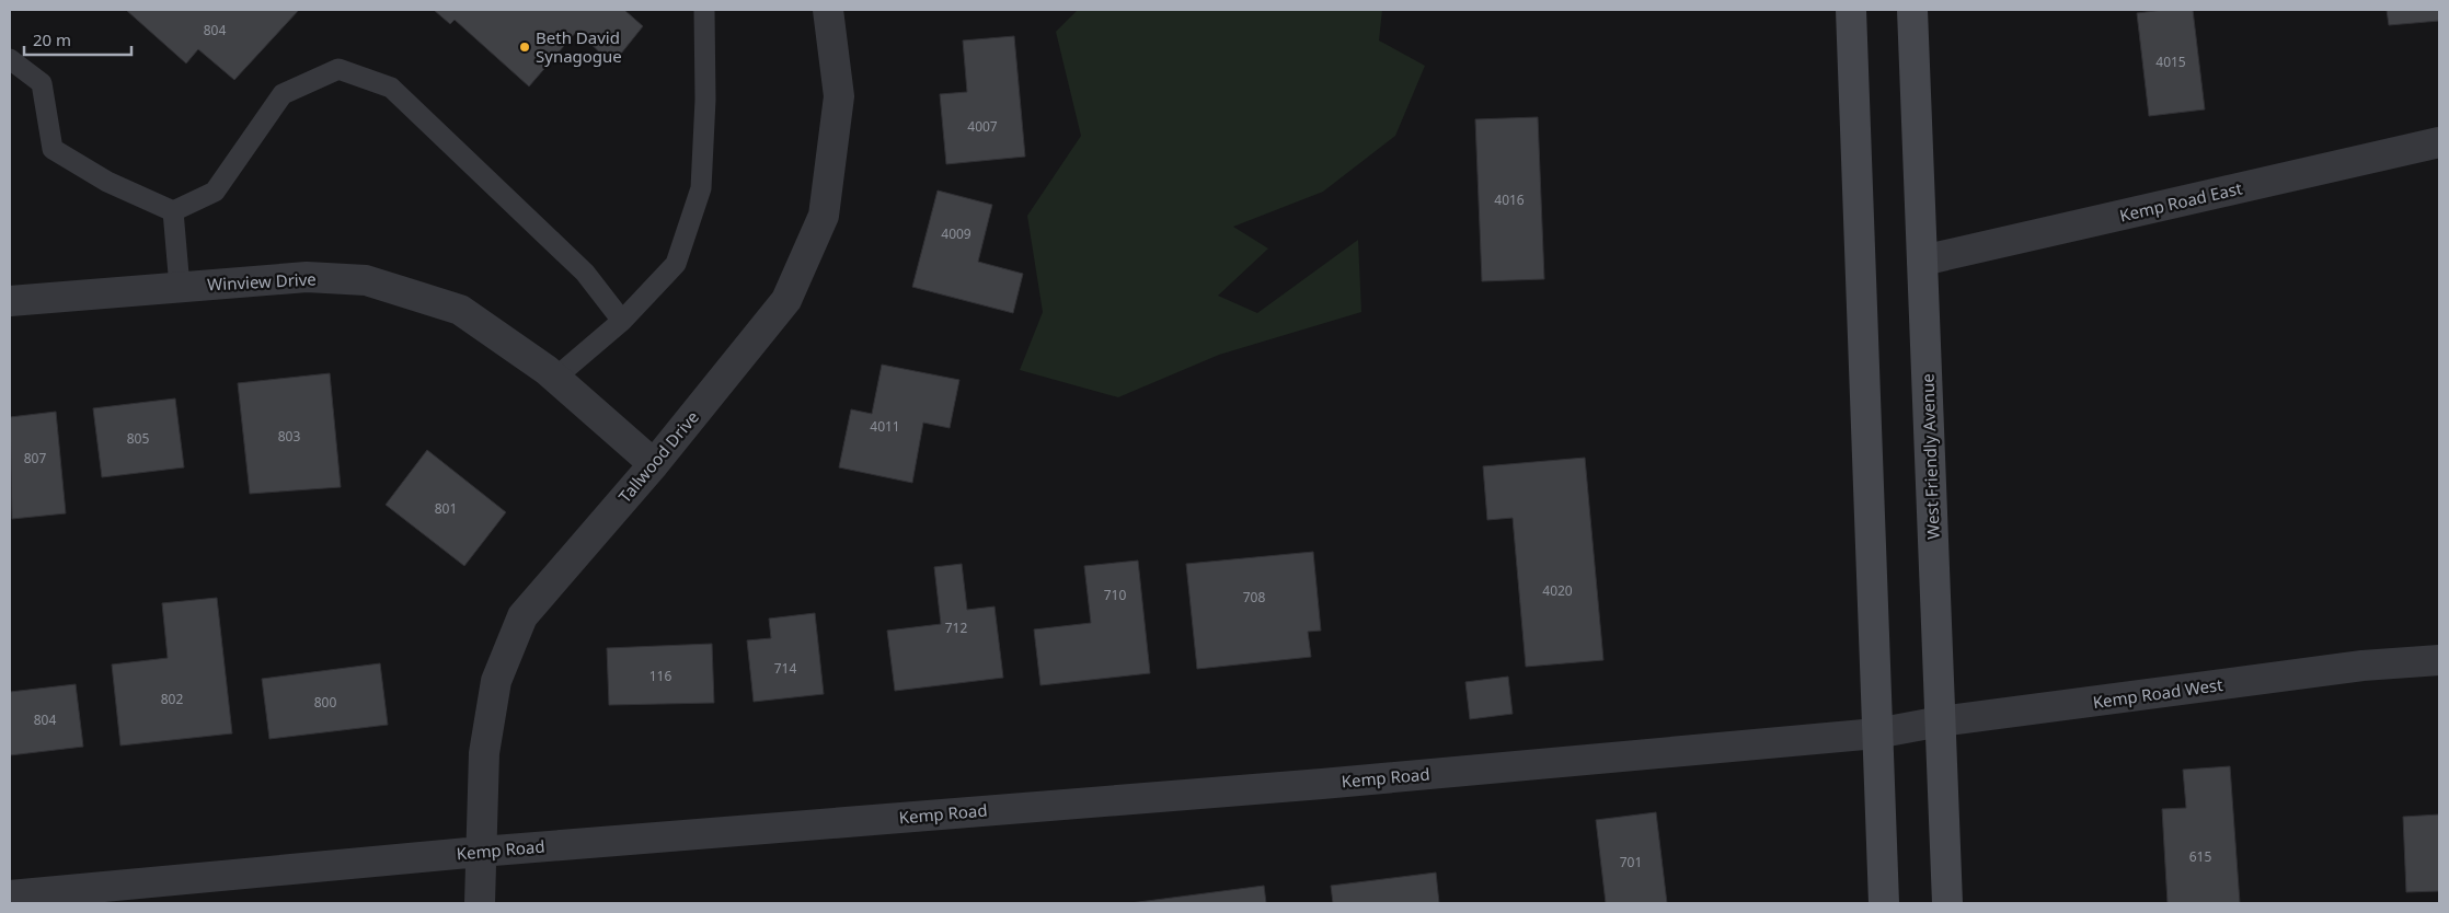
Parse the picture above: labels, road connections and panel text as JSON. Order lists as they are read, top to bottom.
{
  "streets": {
    "main road": ["West Friendly Avenue"],
    "street": [
      "Kemp Road East",
      "Winview Drive",
      "Tallwood Drive",
      "Kemp Road West",
      "Kemp Road"
    ]
  },
  "crossings": [
    ["Kemp Road East", "West Friendly Avenue"],
    ["Winview Drive", "Tallwood Drive"],
    ["Tallwood Drive", "Kemp Road"],
    ["West Friendly Avenue", "Kemp Road West"],
    ["Kemp Road West", "Kemp Road"]
  ],
  "places": ["Beth David Synagogue"],
  "house_numbers": [
    "804",
    "4015",
    "4007",
    "4016",
    "4009",
    "4011",
    "803",
    "805",
    "807",
    "801",
    "4020",
    "710",
    "708",
    "712",
    "714",
    "116",
    "802",
    "800",
    "804",
    "615",
    "701"
  ],
  "scale_bar": "20 m"
}
